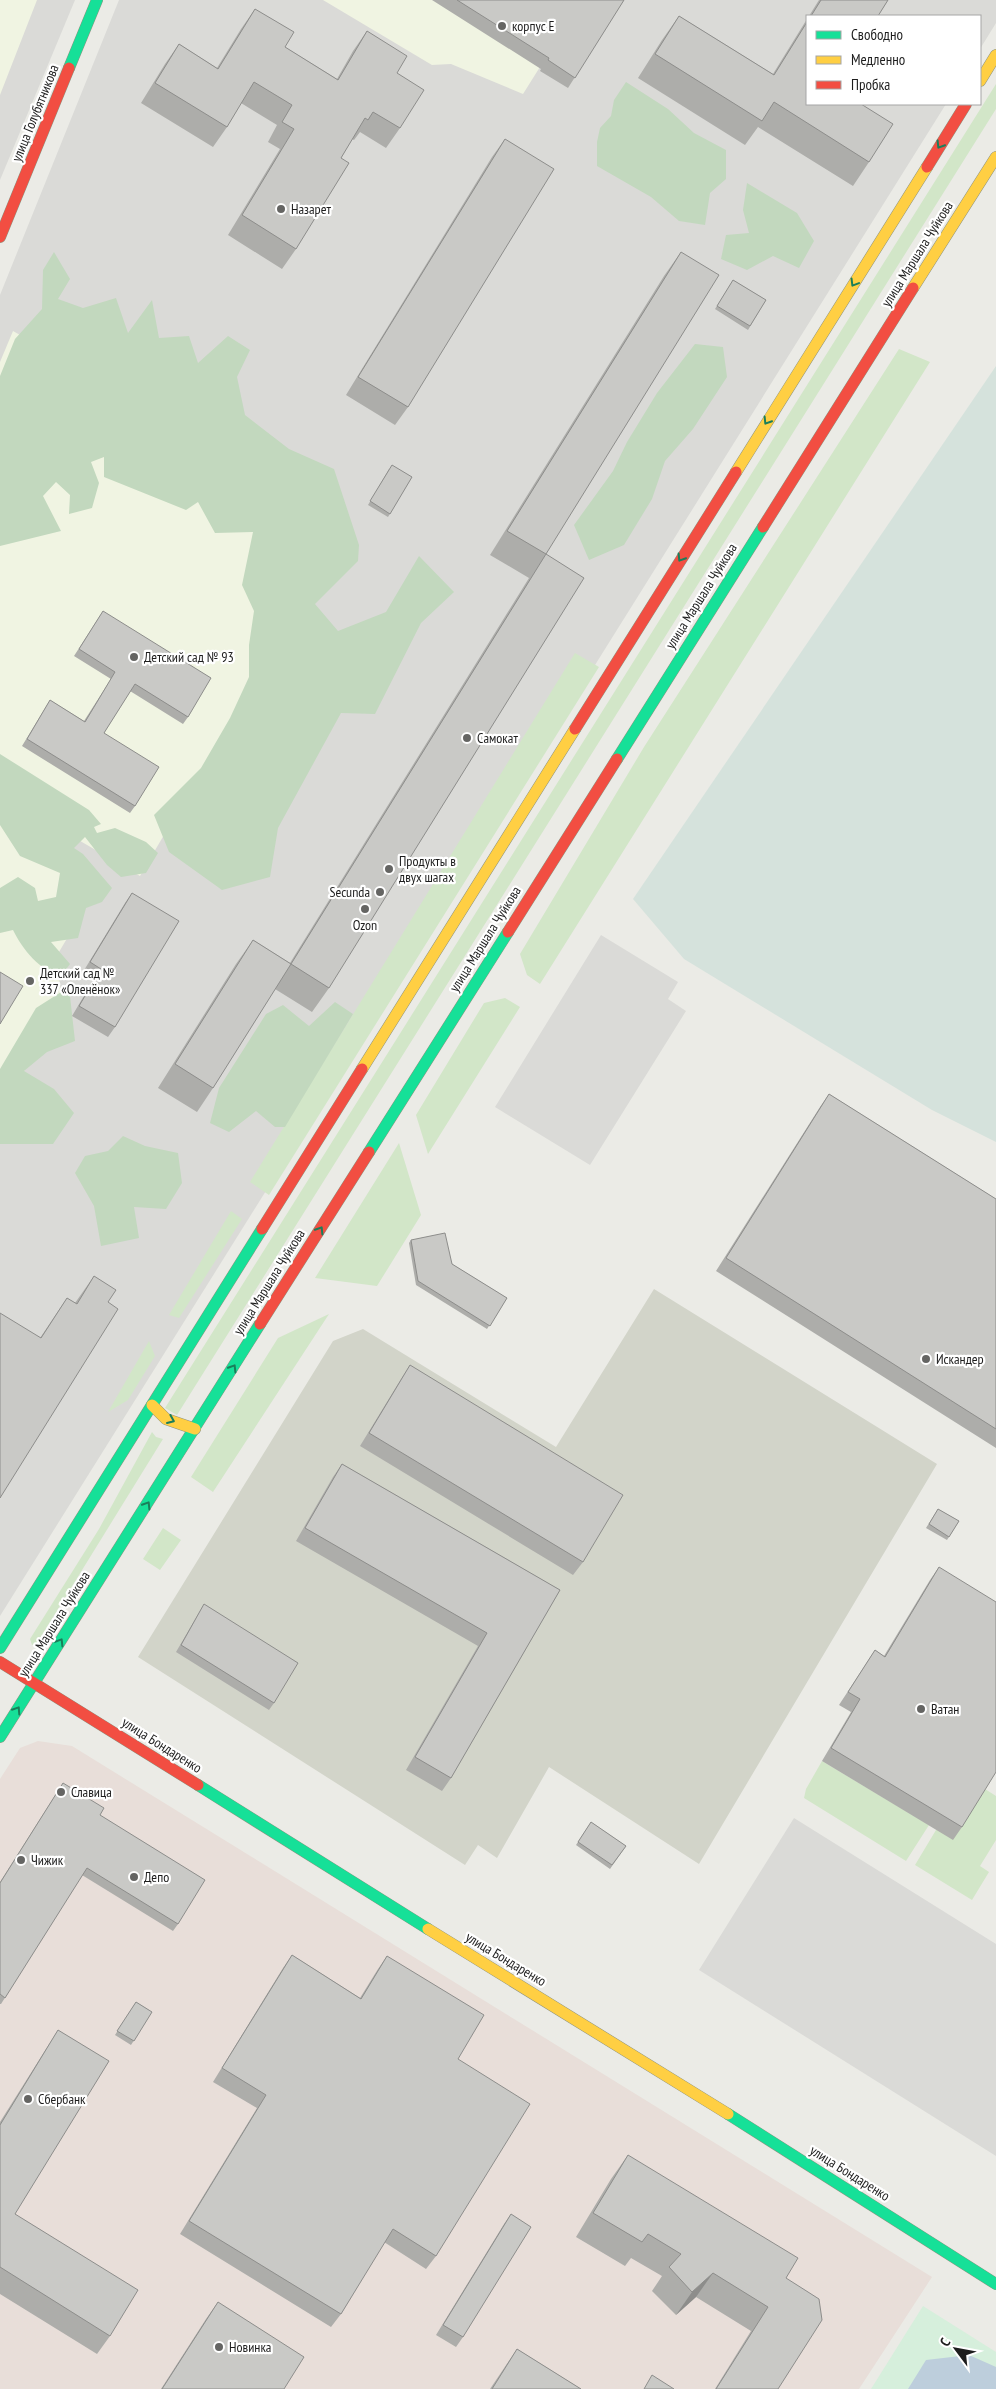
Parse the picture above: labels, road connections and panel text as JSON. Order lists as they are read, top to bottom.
{
  "streets": {
    "main road": ["улица Голубятникова", "улица Маршала Чуйкова", "улица Бондаренко"]
  },
  "crossings": [
    ["улица Маршала Чуйкова", "улица Бондаренко"]
  ],
  "places": [
    "корпус Е",
    "Назарет",
    "Детский сад № 93",
    "Самокат",
    "Продукты в двух шагах",
    "Secunda",
    "Ozon",
    "Детский сад № 337 «Оленёнок»",
    "Искандер",
    "Ватан",
    "Славица",
    "Чижик",
    "Депо",
    "Сбербанк",
    "Новинка"
  ],
  "legend": ["Свободно", "Медленно", "Пробка"],
  "north": "top left"
}
